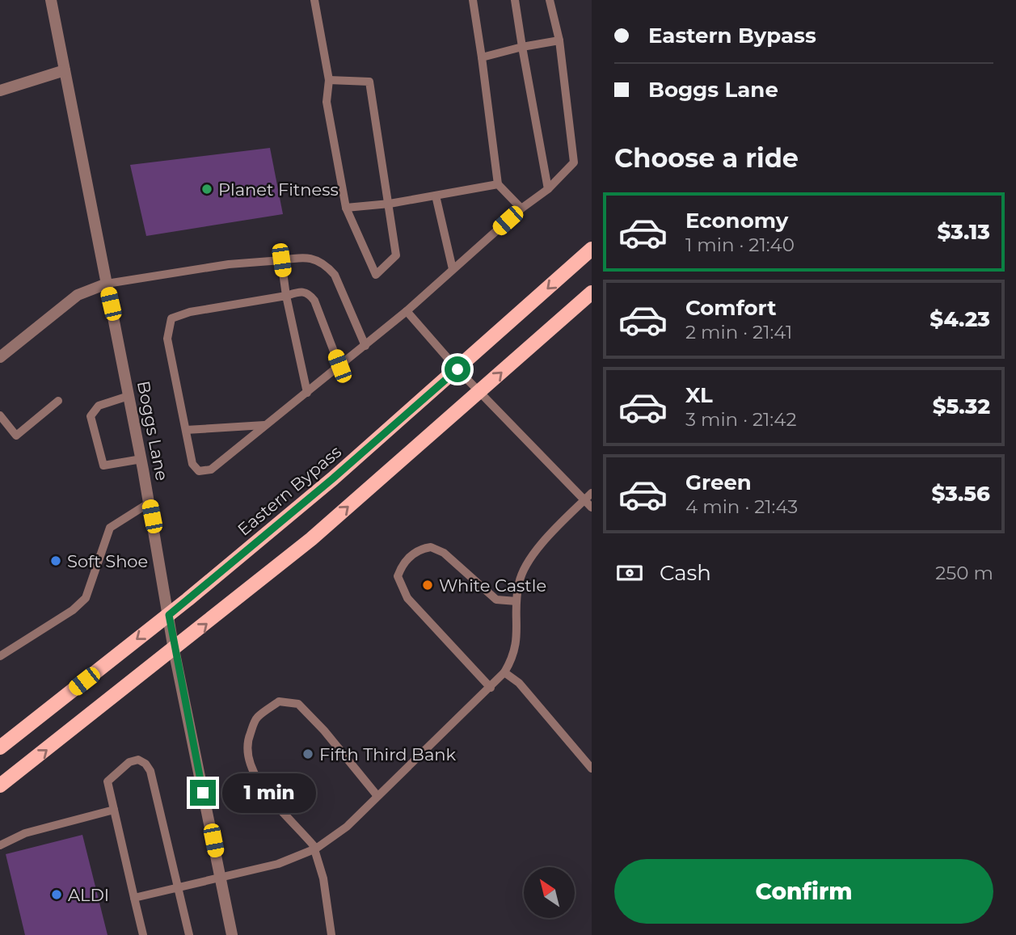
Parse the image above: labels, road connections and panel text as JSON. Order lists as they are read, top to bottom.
{
  "streets": {
    "main road": ["Eastern Bypass"],
    "street": ["Boggs Lane"]
  },
  "crossings": [
    ["Boggs Lane", "Eastern Bypass"]
  ],
  "places": [
    "Planet Fitness",
    "Soft Shoe",
    "White Castle",
    "Fifth Third Bank",
    "ALDI"
  ],
  "north": "top left",
  "page": {
    "banner": ["Eastern Bypass", "Boggs Lane"],
    "heading": "Choose a ride",
    "list": [
      {
        "name": "Economy",
        "note": "1 min · 21:40",
        "value": "$3.13"
      },
      {
        "name": "Comfort",
        "note": "2 min · 21:41",
        "value": "$4.23"
      },
      {
        "name": "XL",
        "note": "3 min · 21:42",
        "value": "$5.32"
      },
      {
        "name": "Green",
        "note": "4 min · 21:43",
        "value": "$3.56"
      }
    ],
    "pay": ["Cash", "250 m"],
    "bubble": "1 min",
    "buttons": "Confirm"
  }
}
